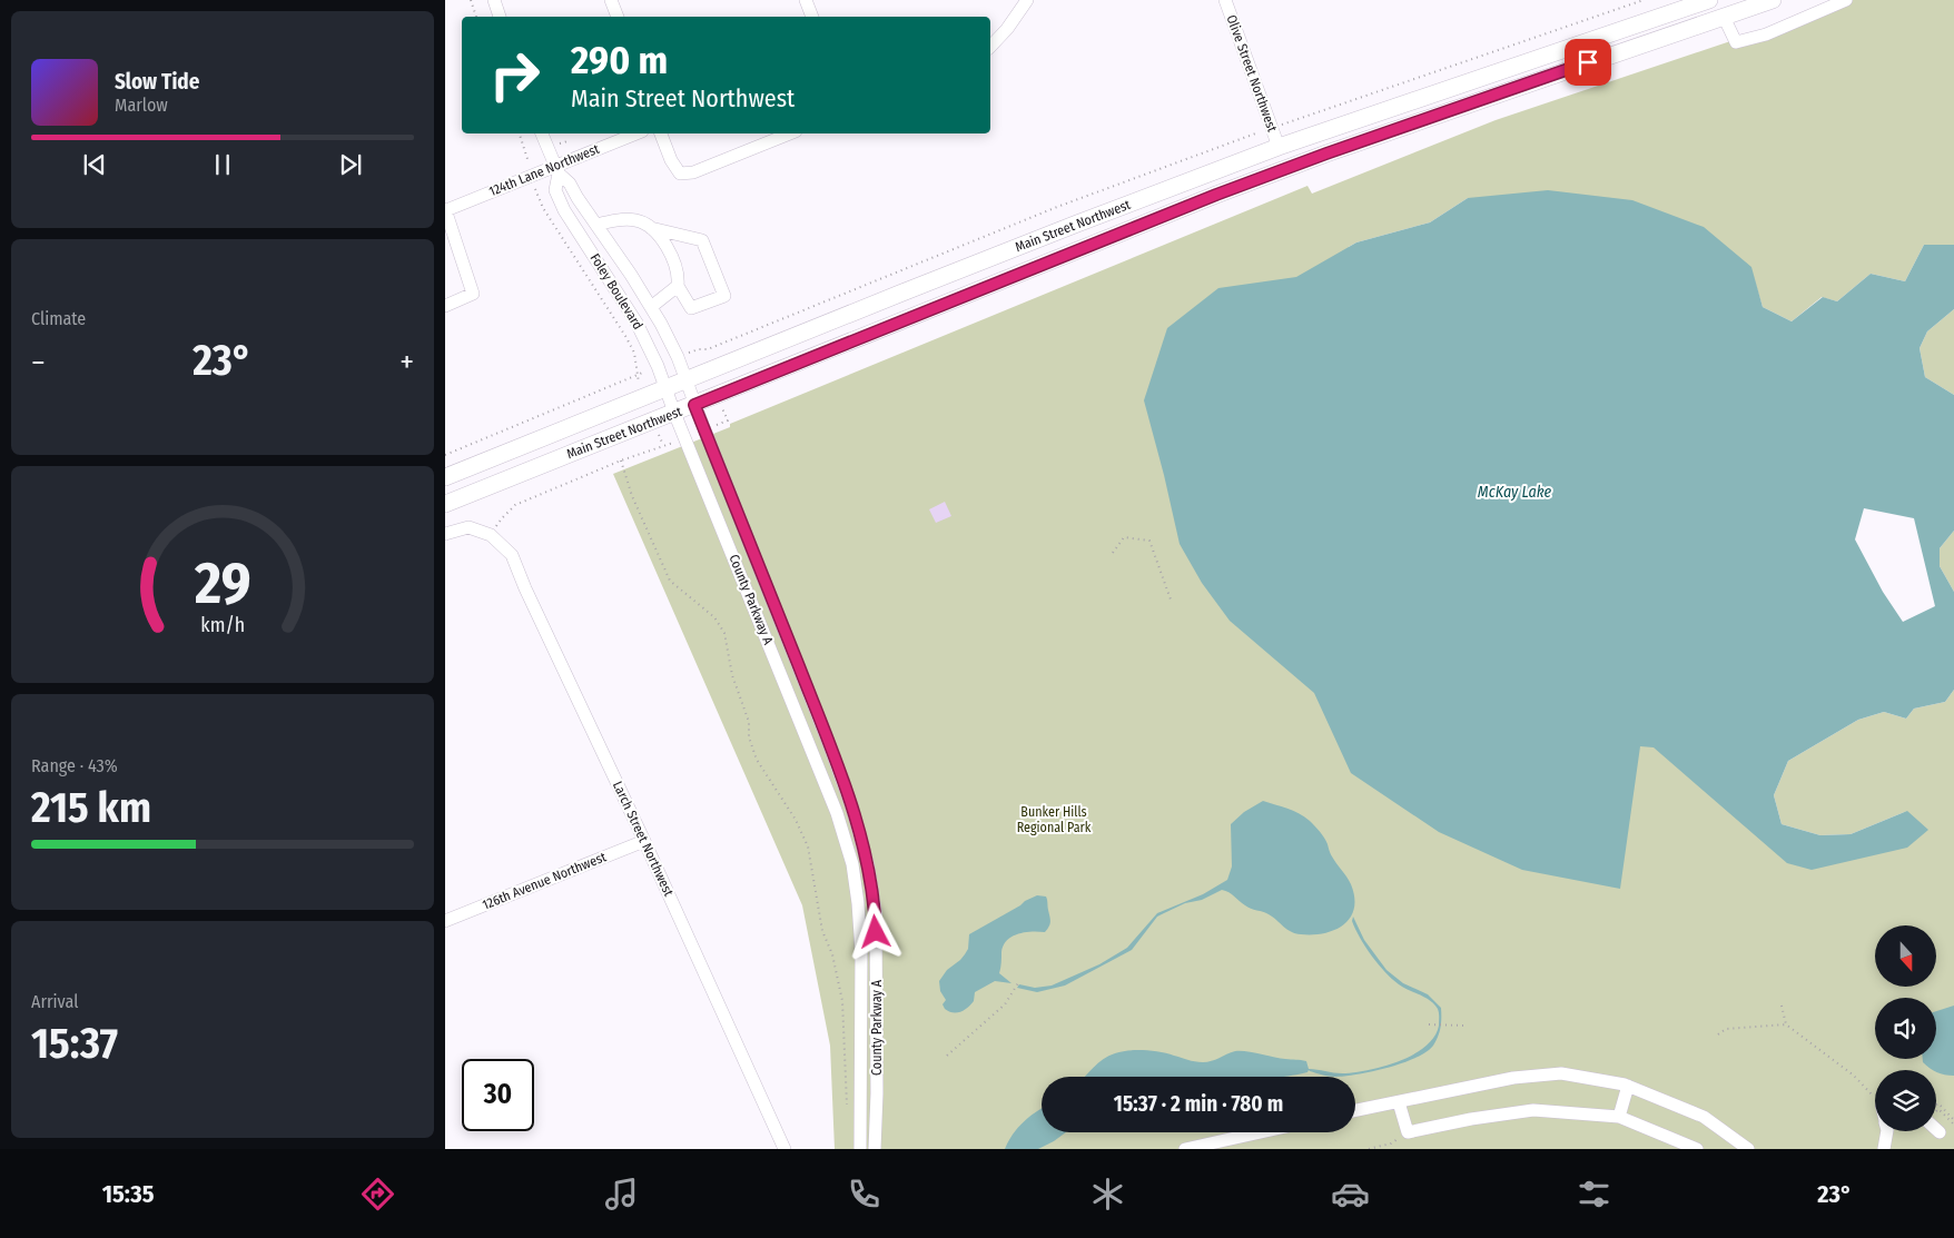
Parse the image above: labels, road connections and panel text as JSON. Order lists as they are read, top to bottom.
{
  "streets": {
    "main road": ["Main Street Northwest"],
    "street": [
      "Olive Street Northwest",
      "124th Lane Northwest",
      "Foley Boulevard",
      "County Parkway A",
      "Larch Street Northwest",
      "126th Avenue Northwest"
    ]
  },
  "crossings": [
    ["Olive Street Northwest", "Main Street Northwest"],
    ["124th Lane Northwest", "Foley Boulevard"],
    ["Main Street Northwest", "Foley Boulevard"],
    ["Main Street Northwest", "County Parkway A"],
    ["Foley Boulevard", "County Parkway A"],
    ["Larch Street Northwest", "126th Avenue Northwest"]
  ],
  "water": ["McKay Lake"],
  "parks": ["Bunker Hills Regional Park"],
  "north": "bottom",
  "page": {
    "turn": ["290 m", "Main Street Northwest"],
    "song": ["Slow Tide", "Marlow"],
    "tile": [
      "Climate",
      ["Range · 43%", "215 km"],
      ["Arrival", "15:37"]
    ],
    "heat": ["−", "23°", "+"],
    "limit": "30",
    "trip": "15:37 · 2 min · 780 m",
    "tabs": ["15:35", "23°"],
    "gauge": ["29", "km/h"]
  }
}
